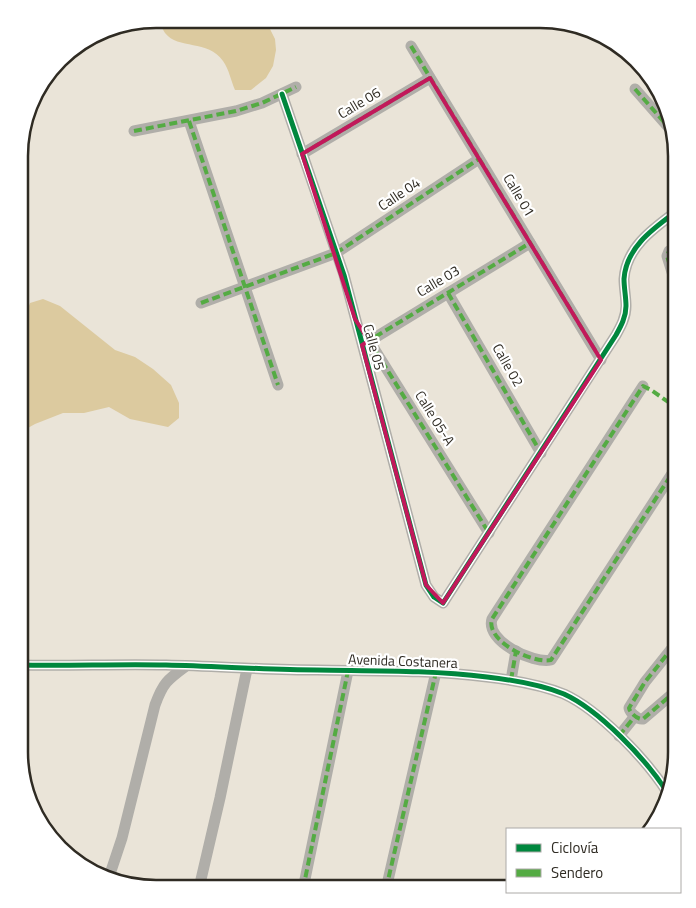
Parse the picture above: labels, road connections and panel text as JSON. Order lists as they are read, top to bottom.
{
  "streets": {
    "street": [
      "Calle 06",
      "Calle 04",
      "Calle 01",
      "Calle 03",
      "Calle 05",
      "Calle 02",
      "Calle 05-A",
      "Avenida Costanera"
    ]
  },
  "crossings": [
    ["Calle 06", "Calle 01"],
    ["Calle 06", "Calle 05"],
    ["Calle 04", "Calle 01"],
    ["Calle 04", "Calle 05"],
    ["Calle 01", "Calle 03"],
    ["Calle 03", "Calle 05"],
    ["Calle 03", "Calle 02"],
    ["Calle 03", "Calle 05-A"],
    ["Calle 05", "Calle 05-A"]
  ],
  "legend": ["Ciclovía", "Sendero"]
}
